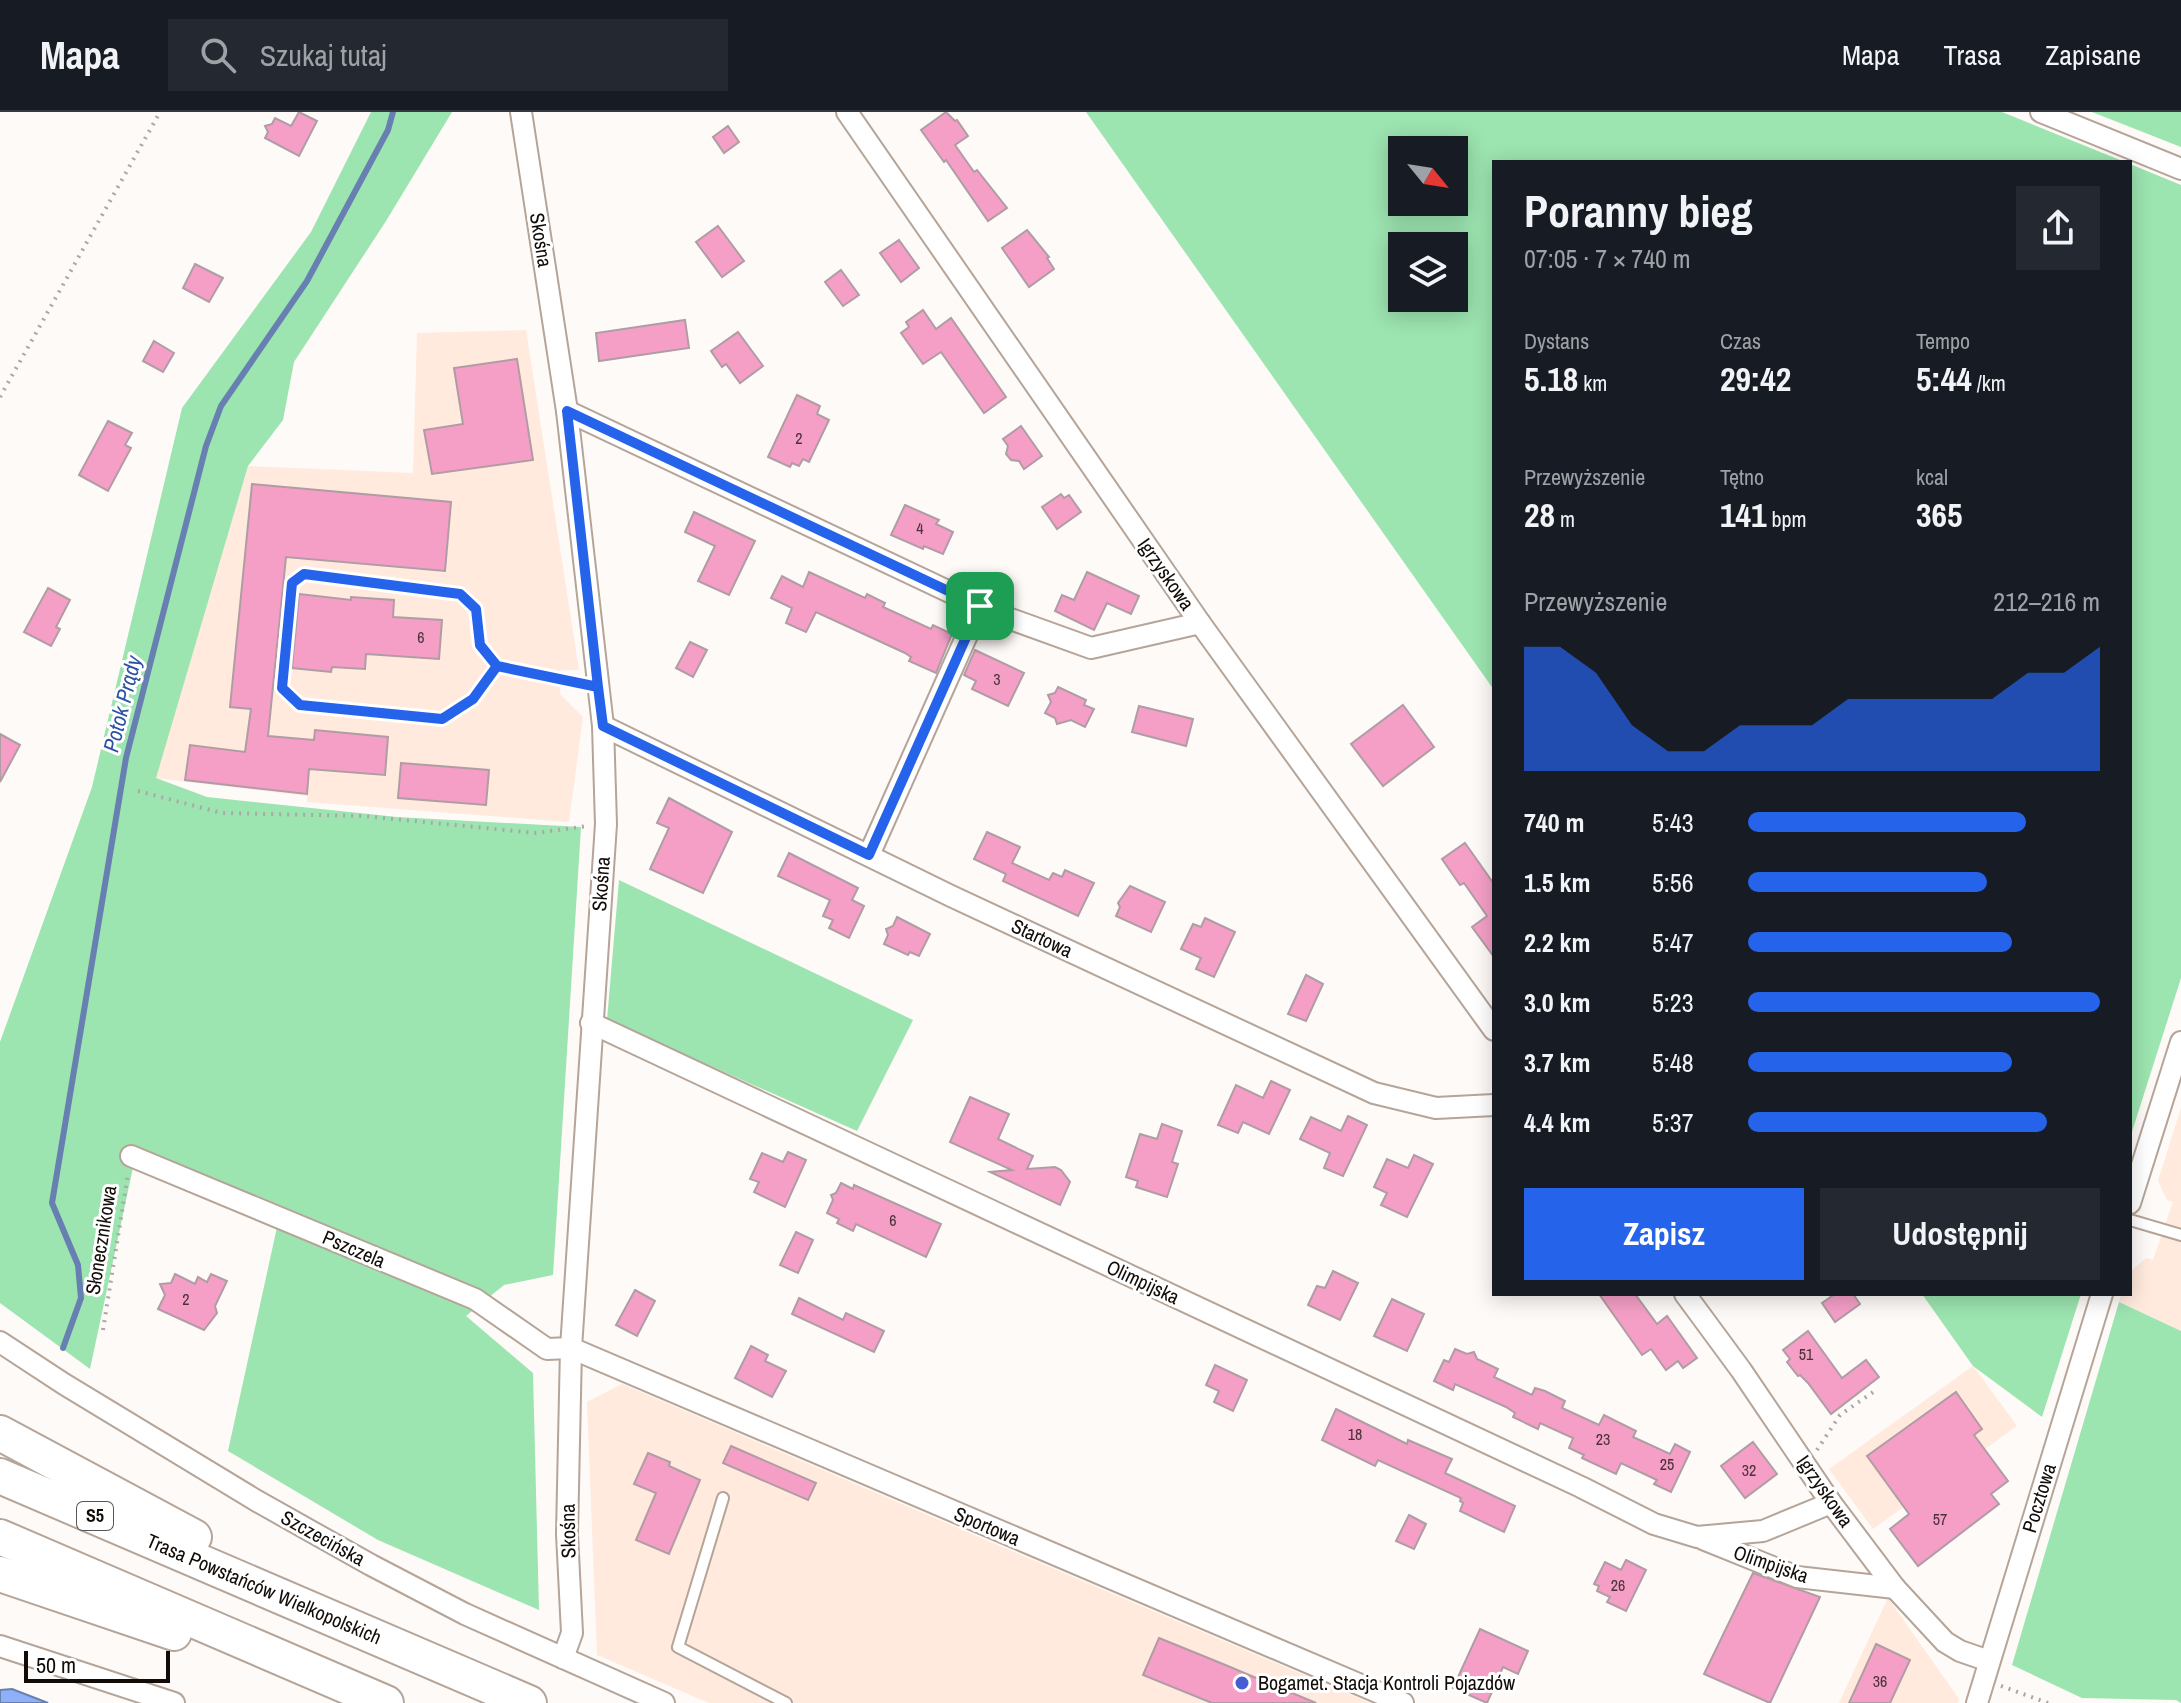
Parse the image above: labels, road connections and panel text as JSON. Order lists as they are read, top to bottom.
{
  "streets": {
    "highway": ["S5", "Trasa Powstańców Wielkopolskich"],
    "street": [
      "Skośna",
      "Igrzyskowa",
      "Startowa",
      "Pszczela",
      "Olimpijska",
      "Pocztowa",
      "Sportowa",
      "Szczecińska"
    ],
    "path": ["Słonecznikowa"]
  },
  "crossings": [
    ["Skośna", "Startowa"],
    ["Skośna", "Pszczela"],
    ["Skośna", "Olimpijska"],
    ["Skośna", "Sportowa"],
    ["Skośna", "Szczecińska"],
    ["Igrzyskowa", "Olimpijska"],
    ["Igrzyskowa", "Pocztowa"],
    ["Słonecznikowa", "Pszczela"],
    ["Pszczela", "Sportowa"]
  ],
  "water": ["Potok Prądy"],
  "places": ["Bogamet. Stacja Kontroli Pojazdów"],
  "house_numbers": [
    "2",
    "4",
    "6",
    "3",
    "6",
    "2",
    "51",
    "18",
    "23",
    "25",
    "32",
    "57",
    "26",
    "36"
  ],
  "scale_bar": "50 m",
  "north": "bottom right",
  "page": {
    "header": "Mapa",
    "search": "Szukaj tutaj",
    "nav": ["Mapa", "Trasa", "Zapisane"],
    "heading": ["Poranny bieg", "07:05 · 7 × 740 m"],
    "stats": [
      ["Dystans", "5.18 km"],
      ["Czas", "29:42"],
      ["Tempo", "5:44 /km"],
      ["Przewyższenie", "28 m"],
      ["Tętno", "141 bpm"],
      ["kcal", "365"]
    ],
    "chart": ["Przewyższenie", "212–216 m"],
    "list": [
      {
        "name": "740 m",
        "note": "5:43"
      },
      {
        "name": "1.5 km",
        "note": "5:56"
      },
      {
        "name": "2.2 km",
        "note": "5:47"
      },
      {
        "name": "3.0 km",
        "note": "5:23"
      },
      {
        "name": "3.7 km",
        "note": "5:48"
      },
      {
        "name": "4.4 km",
        "note": "5:37"
      }
    ],
    "buttons": ["Zapisz", "Udostępnij"],
    "scale": "50 m"
  }
}
